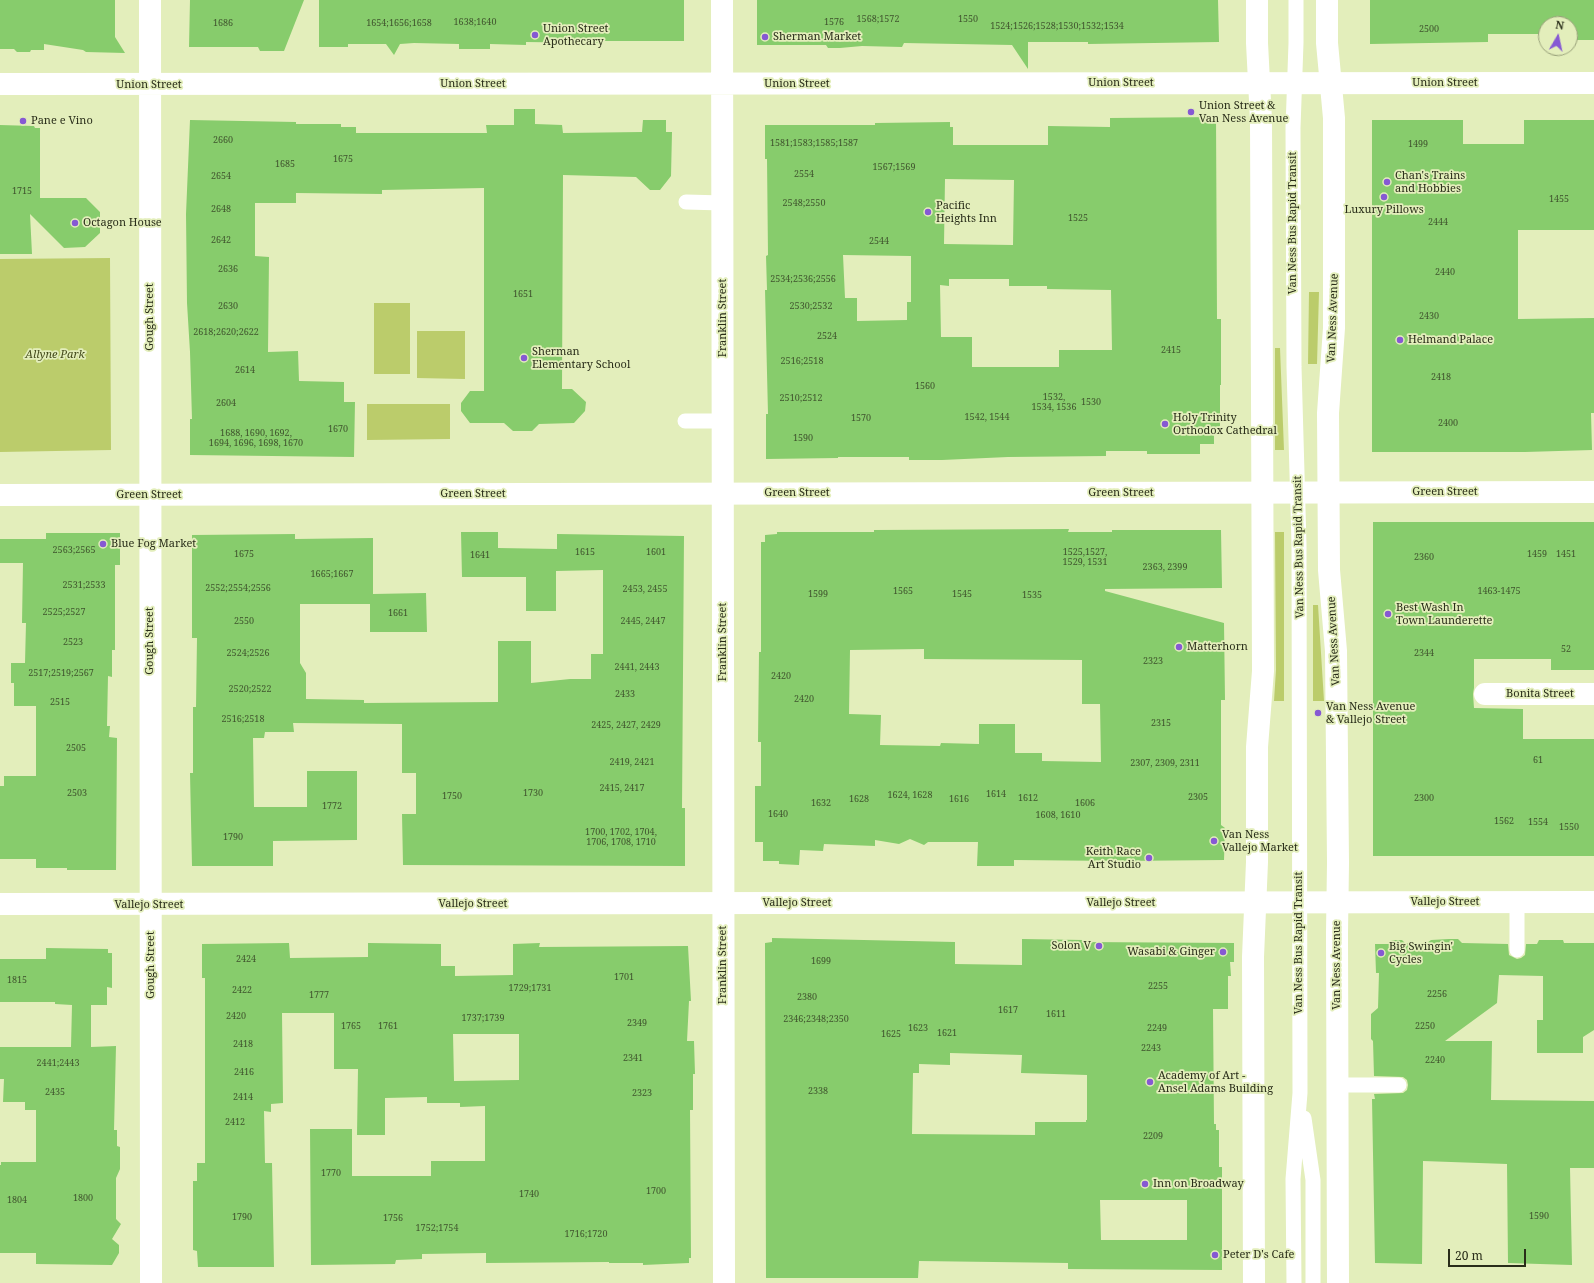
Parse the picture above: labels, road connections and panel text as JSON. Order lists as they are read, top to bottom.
{
  "streets": {
    "main road": [
      "Union Street",
      "Gough Street",
      "Franklin Street",
      "Van Ness Avenue",
      "Green Street",
      "Bonita Street",
      "Vallejo Street"
    ],
    "lane": ["Van Ness Bus Rapid Transit"]
  },
  "crossings": [
    ["Union Street", "Van Ness Bus Rapid Transit"],
    ["Union Street", "Gough Street"],
    ["Union Street", "Franklin Street"],
    ["Union Street", "Van Ness Avenue"],
    ["Van Ness Bus Rapid Transit", "Green Street"],
    ["Van Ness Bus Rapid Transit", "Vallejo Street"],
    ["Gough Street", "Green Street"],
    ["Gough Street", "Vallejo Street"],
    ["Franklin Street", "Green Street"],
    ["Franklin Street", "Vallejo Street"],
    ["Van Ness Avenue", "Green Street"],
    ["Van Ness Avenue", "Vallejo Street"]
  ],
  "parks": ["Allyne Park"],
  "places": [
    "Union Street Apothecary",
    "Sherman Market",
    "Union Street & Van Ness Avenue",
    "Pane e Vino",
    "Chan's Trains and Hobbies",
    "Luxury Pillows",
    "Pacific Heights Inn",
    "Octagon House",
    "Helmand Palace",
    "Sherman Elementary School",
    "Holy Trinity Orthodox Cathedral",
    "Blue Fog Market",
    "Best Wash In Town Launderette",
    "Matterhorn",
    "Van Ness Avenue & Vallejo Street",
    "Van Ness Vallejo Market",
    "Keith Race Art Studio",
    "Solon V",
    "Wasabi & Ginger",
    "Big Swingin' Cycles",
    "Academy of Art - Ansel Adams Building",
    "Inn on Broadway",
    "Peter D's Cafe"
  ],
  "house_numbers": [
    "1568;1572",
    "1550",
    "1638;1640",
    "1576",
    "1686",
    "1654;1656;1658",
    "1524;1526;1528;1530;1532;1534",
    "2500",
    "2660",
    "1581;1583;1585;1587",
    "1499",
    "1675",
    "1685",
    "1567;1569",
    "2554",
    "2654",
    "1715",
    "1455",
    "2548;2550",
    "2648",
    "1525",
    "2444",
    "2642",
    "2544",
    "2636",
    "2440",
    "2534;2536;2556",
    "1651",
    "2630",
    "2530;2532",
    "2430",
    "2618;2620;2622",
    "2524",
    "2415",
    "2516;2518",
    "2614",
    "2418",
    "1560",
    "1532, 1534, 1536",
    "2510;2512",
    "1530",
    "2604",
    "1542, 1544",
    "1570",
    "2400",
    "1670",
    "1688, 1690, 1692, 1694, 1696, 1698, 1670",
    "1590",
    "2563;2565",
    "1615",
    "1601",
    "1525,1527, 1529, 1531",
    "1675",
    "1459",
    "1451",
    "1641",
    "2360",
    "2363, 2399",
    "1665;1667",
    "2531;2533",
    "2552;2554;2556",
    "2453, 2455",
    "1565",
    "1463-1475",
    "1599",
    "1545",
    "1535",
    "2525;2527",
    "1661",
    "2550",
    "2445, 2447",
    "2523",
    "52",
    "2524;2526",
    "2344",
    "2323",
    "2441, 2443",
    "2517;2519;2567",
    "2420",
    "2520;2522",
    "2433",
    "2420",
    "2515",
    "2516;2518",
    "2315",
    "2425, 2427, 2429",
    "2505",
    "61",
    "2419, 2421",
    "2307, 2309, 2311",
    "2415, 2417",
    "2503",
    "1730",
    "1614",
    "1624, 1628",
    "1750",
    "2305",
    "1612",
    "2300",
    "1628",
    "1616",
    "1632",
    "1606",
    "1772",
    "1640",
    "1608, 1610",
    "1562",
    "1554",
    "1550",
    "1700, 1702, 1704, 1706, 1708, 1710",
    "1790",
    "2424",
    "1699",
    "1701",
    "1815",
    "2255",
    "1729;1731",
    "2422",
    "2256",
    "1777",
    "2380",
    "1617",
    "1611",
    "2420",
    "1737;1739",
    "2346;2348;2350",
    "2349",
    "1765",
    "1761",
    "2250",
    "1623",
    "2249",
    "1621",
    "1625",
    "2418",
    "2243",
    "2341",
    "2240",
    "2441;2443",
    "2416",
    "2338",
    "2435",
    "2323",
    "2414",
    "2412",
    "2209",
    "1770",
    "1700",
    "1740",
    "1800",
    "1804",
    "1590",
    "1790",
    "1756",
    "1752;1754",
    "1716;1720"
  ],
  "scale_bar": "20 m",
  "north": "top"
}
